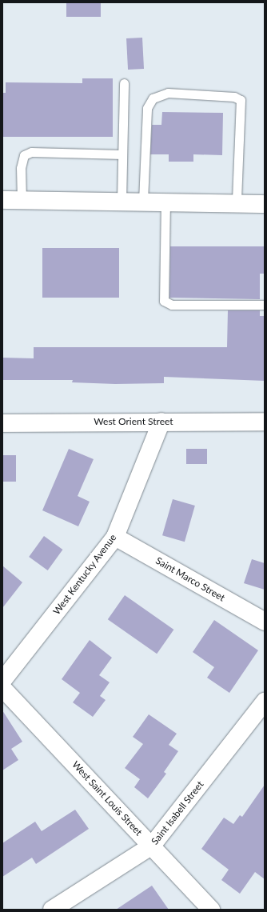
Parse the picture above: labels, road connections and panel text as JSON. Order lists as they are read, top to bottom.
{
  "streets": {
    "street": [
      "West Orient Street",
      "West Kentucky Avenue",
      "Saint Marco Street",
      "West Saint Louis Street",
      "Saint Isabell Street"
    ]
  },
  "crossings": [
    ["West Orient Street", "West Kentucky Avenue"],
    ["West Kentucky Avenue", "Saint Marco Street"],
    ["West Saint Louis Street", "Saint Isabell Street"]
  ]
}
